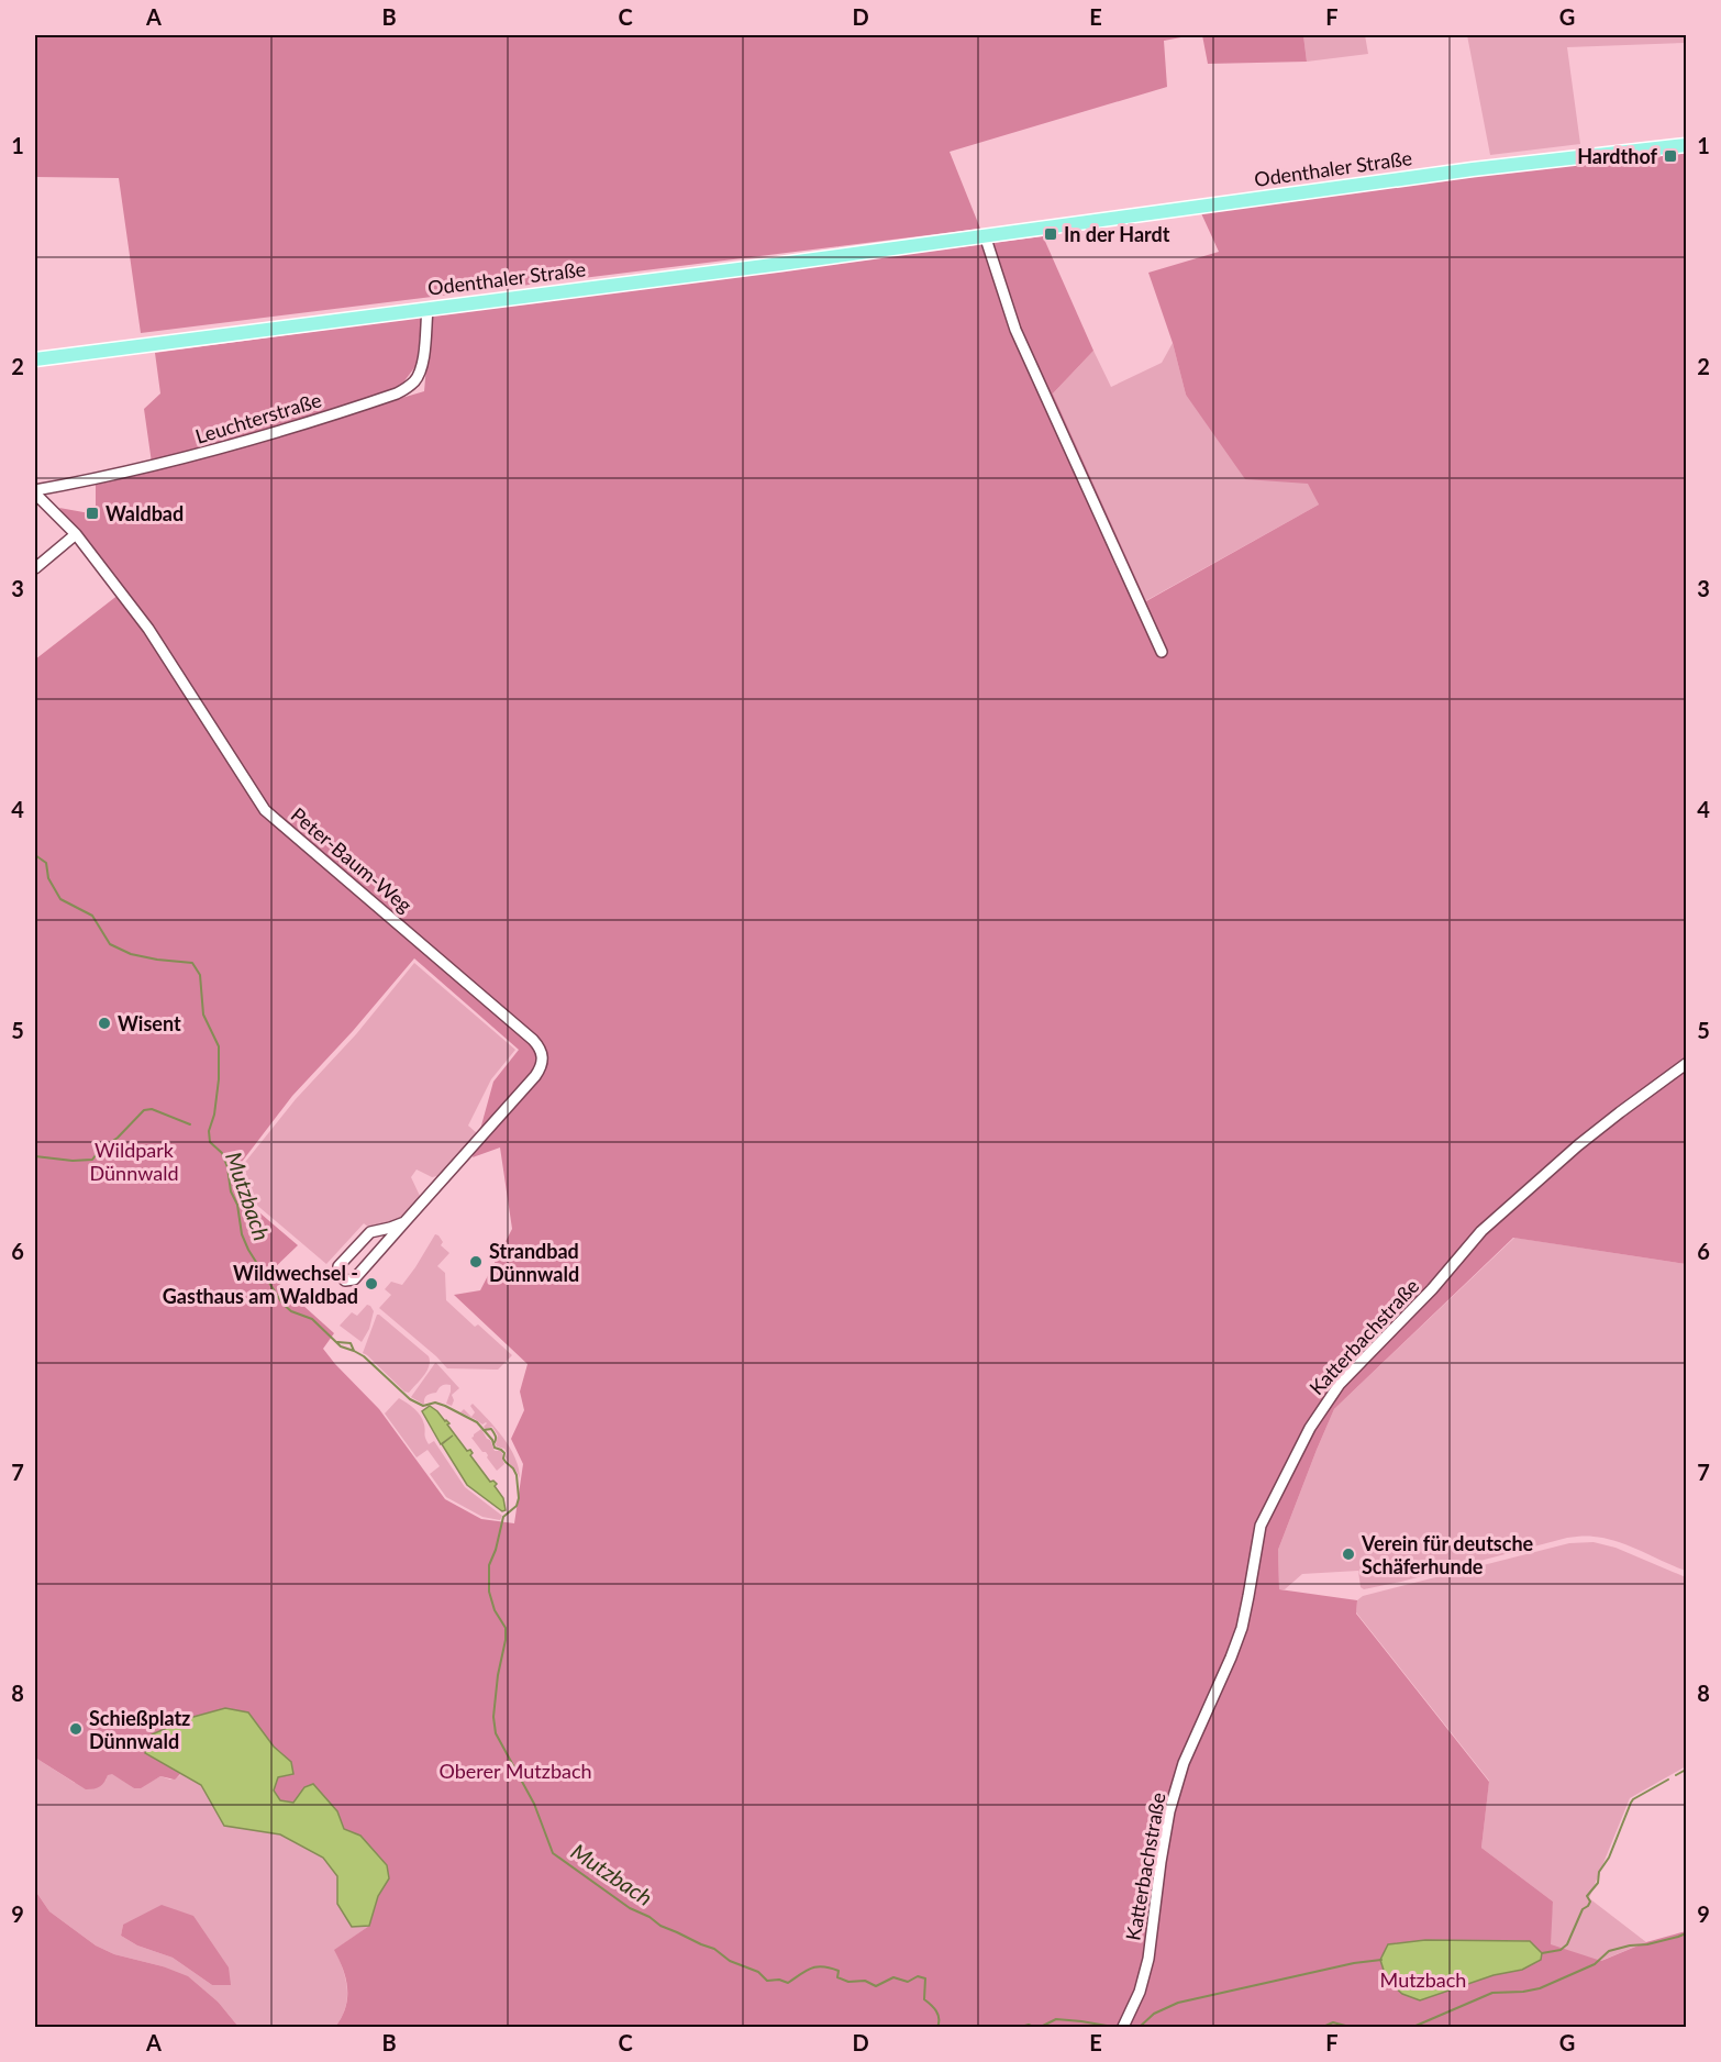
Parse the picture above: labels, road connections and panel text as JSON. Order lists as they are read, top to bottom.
{
  "streets": {
    "main road": ["Odenthaler Straße"],
    "street": ["Leuchterstraße", "Peter-Baum-Weg", "Katterbachstraße"]
  },
  "crossings": [
    ["Odenthaler Straße", "Leuchterstraße"],
    ["Leuchterstraße", "Peter-Baum-Weg"]
  ],
  "water": ["Mutzbach"],
  "parks": ["Wildpark Dünnwald", "Oberer Mutzbach", "Mutzbach"],
  "places": {
    "transit": ["Hardthof", "In der Hardt", "Waldbad"],
    "other": [
      "Wisent",
      "Strandbad Dünnwald",
      "Wildwechsel - Gasthaus am Waldbad",
      "Verein für deutsche Schäferhunde",
      "Schießplatz Dünnwald"
    ]
  },
  "grid": {
    "columns": [
      "A",
      "B",
      "C",
      "D",
      "E",
      "F",
      "G"
    ],
    "rows": [
      "1",
      "2",
      "3",
      "4",
      "5",
      "6",
      "7",
      "8",
      "9"
    ]
  }
}
